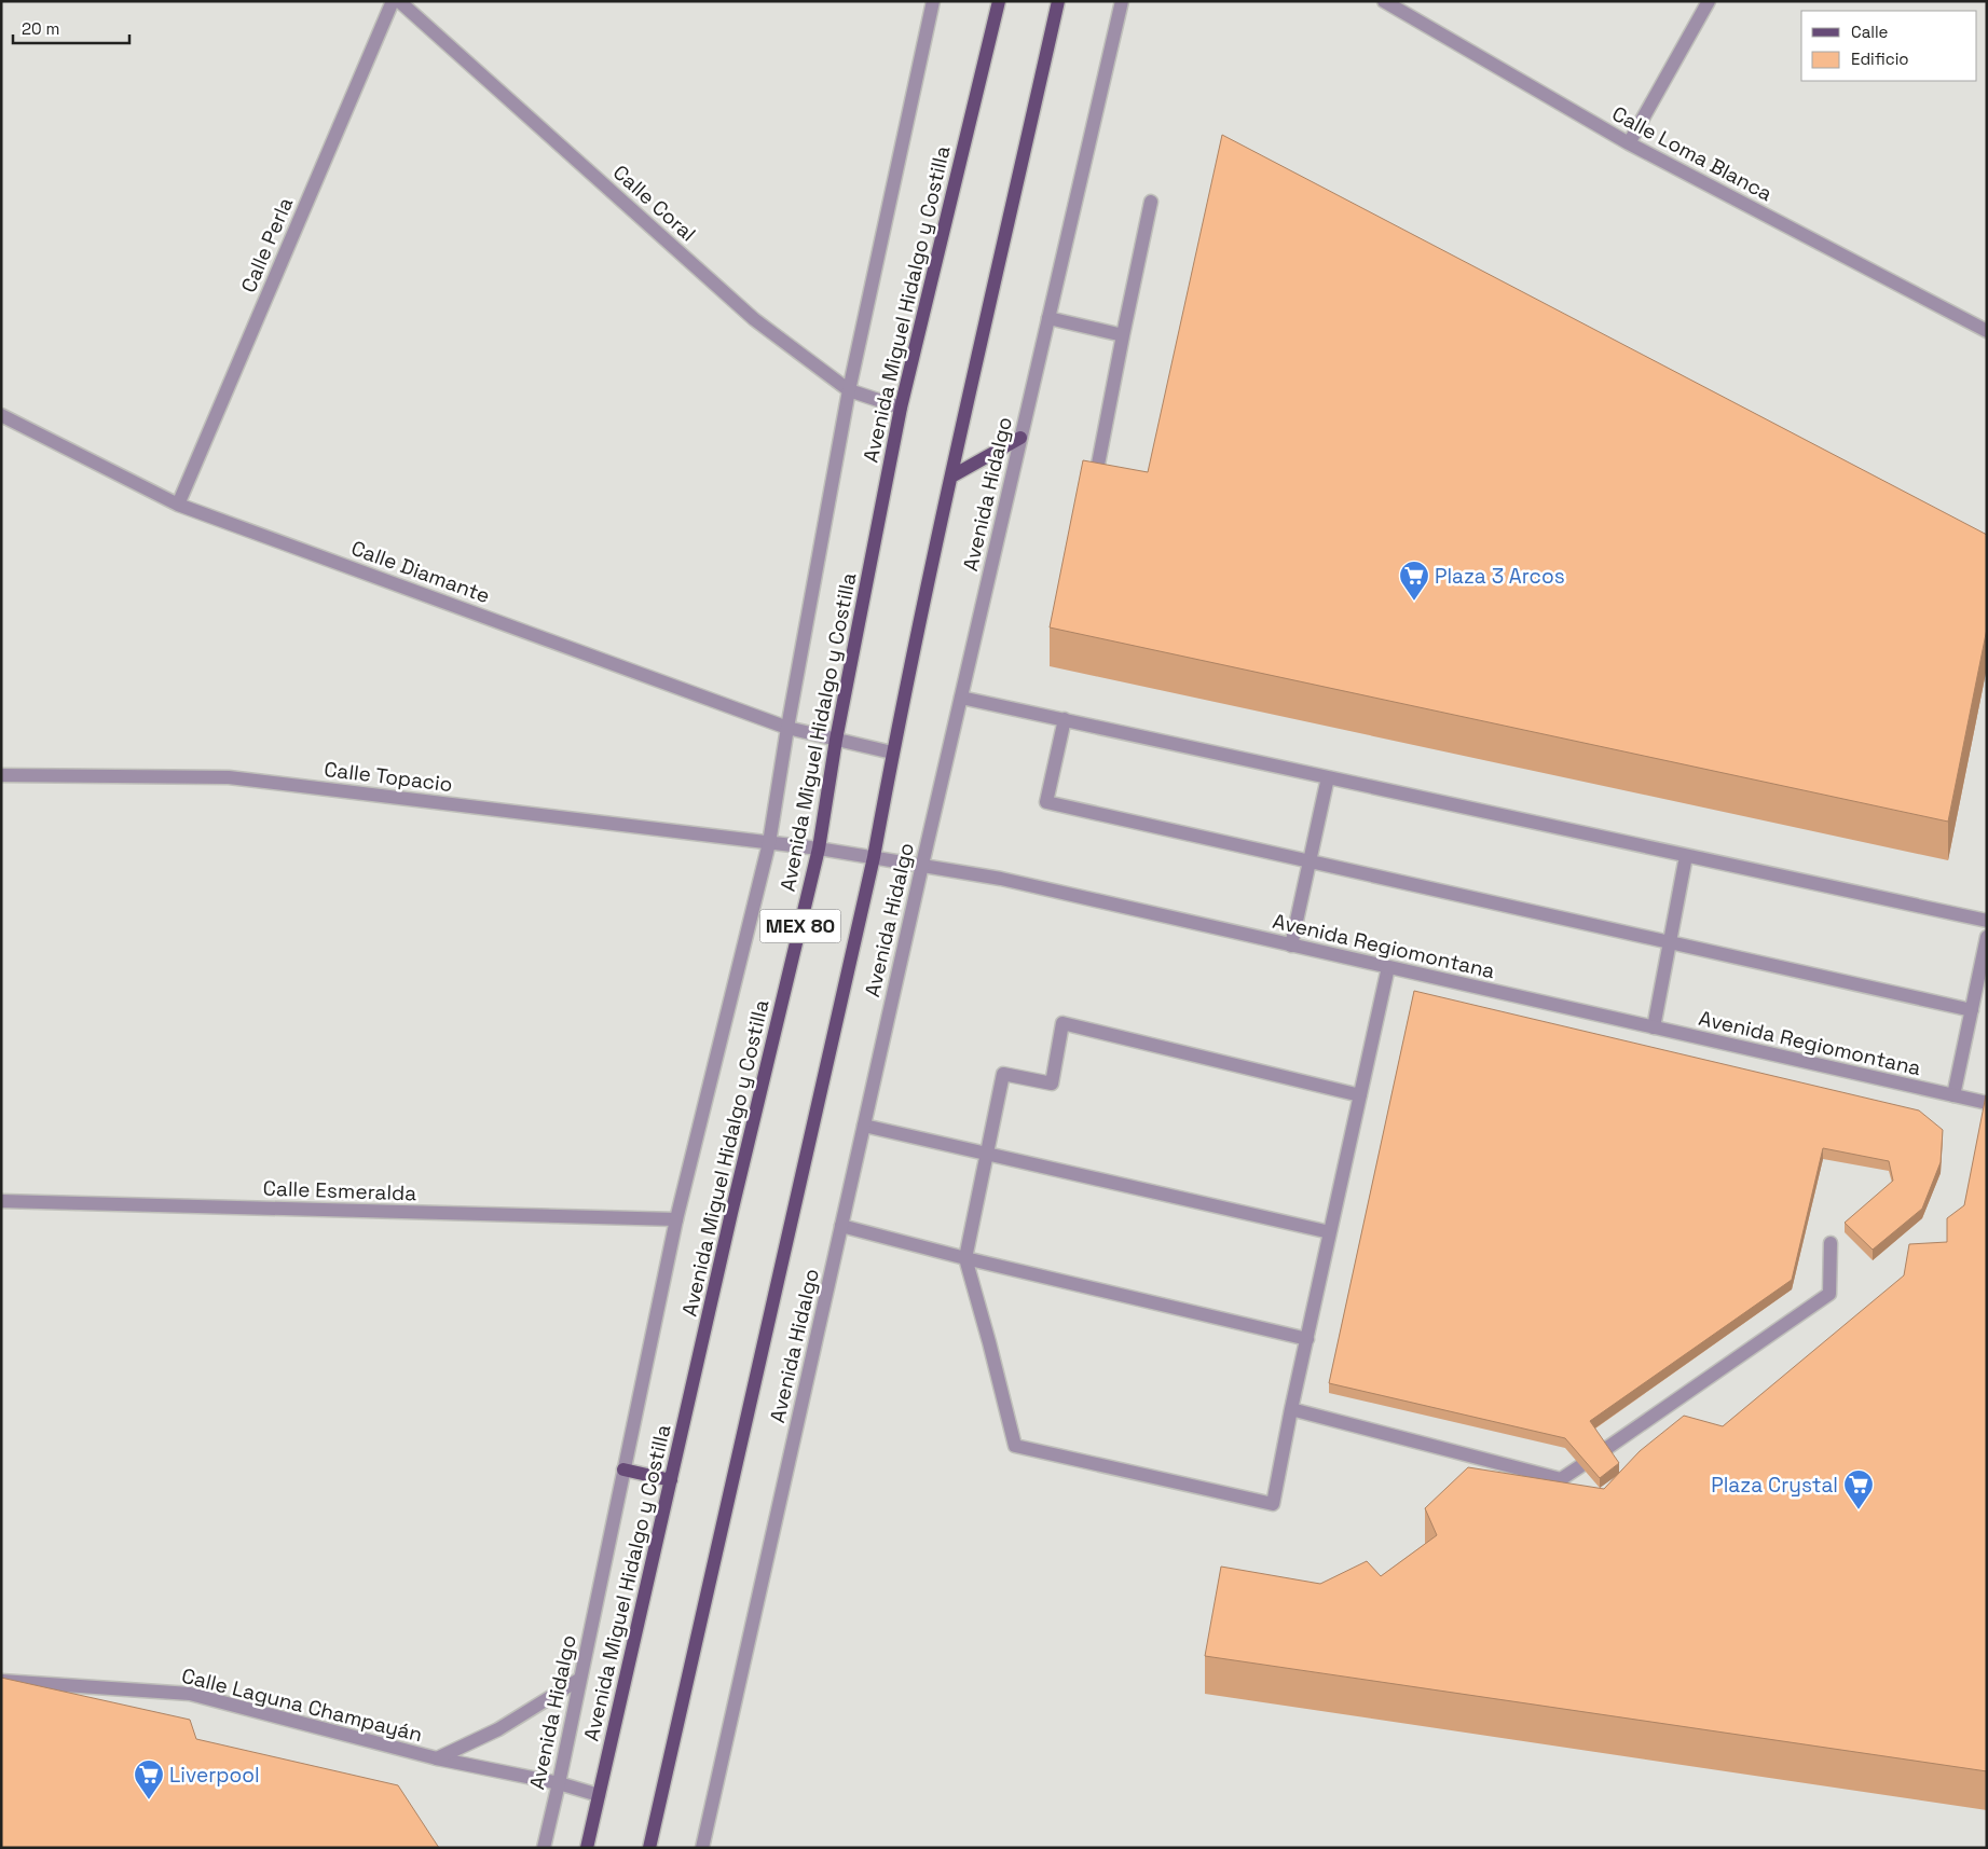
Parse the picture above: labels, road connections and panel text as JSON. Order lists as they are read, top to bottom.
{
  "streets": {
    "main road": ["Avenida Miguel Hidalgo y Costilla", "MEX 80"],
    "street": [
      "Calle Loma Blanca",
      "Calle Coral",
      "Calle Perla",
      "Avenida Hidalgo",
      "Calle Diamante",
      "Calle Topacio",
      "Avenida Regiomontana",
      "Calle Esmeralda",
      "Calle Laguna Champayán"
    ]
  },
  "crossings": [
    ["Calle Coral", "Avenida Miguel Hidalgo y Costilla"],
    ["Calle Coral", "Avenida Hidalgo"],
    ["Calle Perla", "Calle Diamante"],
    ["Avenida Miguel Hidalgo y Costilla", "Calle Diamante"],
    ["Avenida Miguel Hidalgo y Costilla", "Avenida Regiomontana"],
    ["Avenida Miguel Hidalgo y Costilla", "Calle Laguna Champayán"],
    ["Avenida Hidalgo", "Calle Diamante"],
    ["Avenida Hidalgo", "Calle Topacio"],
    ["Avenida Hidalgo", "Avenida Regiomontana"],
    ["Avenida Hidalgo", "Calle Esmeralda"],
    ["Avenida Hidalgo", "Calle Laguna Champayán"],
    ["Calle Diamante", "MEX 80"],
    ["Calle Topacio", "Avenida Regiomontana"],
    ["MEX 80", "Avenida Regiomontana"]
  ],
  "places": {
    "supermarket": ["Plaza 3 Arcos", "Plaza Crystal", "Liverpool"]
  },
  "legend": ["Calle", "Edificio"],
  "scale_bar": "20 m"
}
